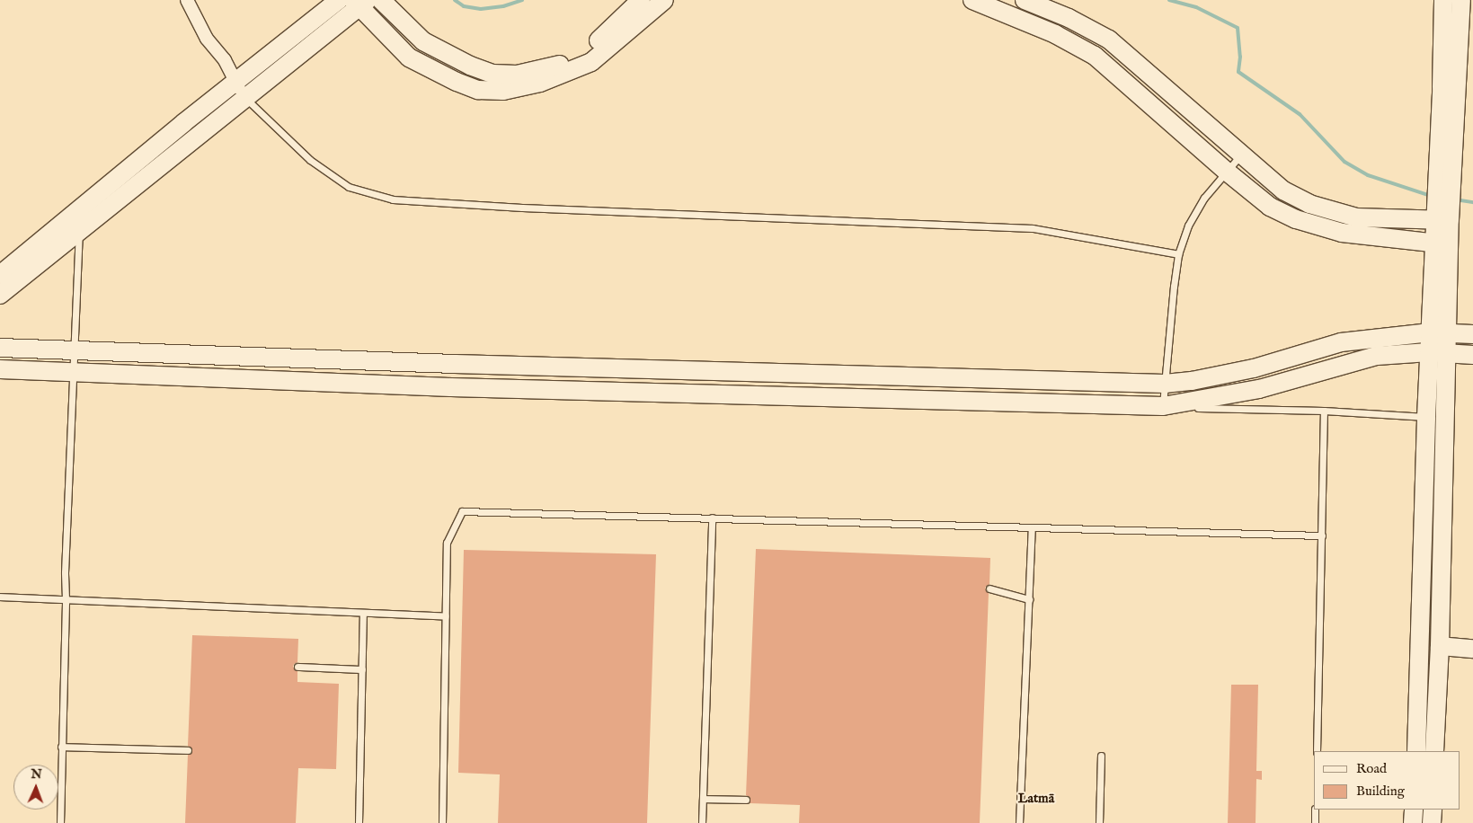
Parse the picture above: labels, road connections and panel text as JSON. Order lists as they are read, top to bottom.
{
  "districts": ["Latmā"],
  "legend": ["Road", "Building"],
  "north": "top"
}
